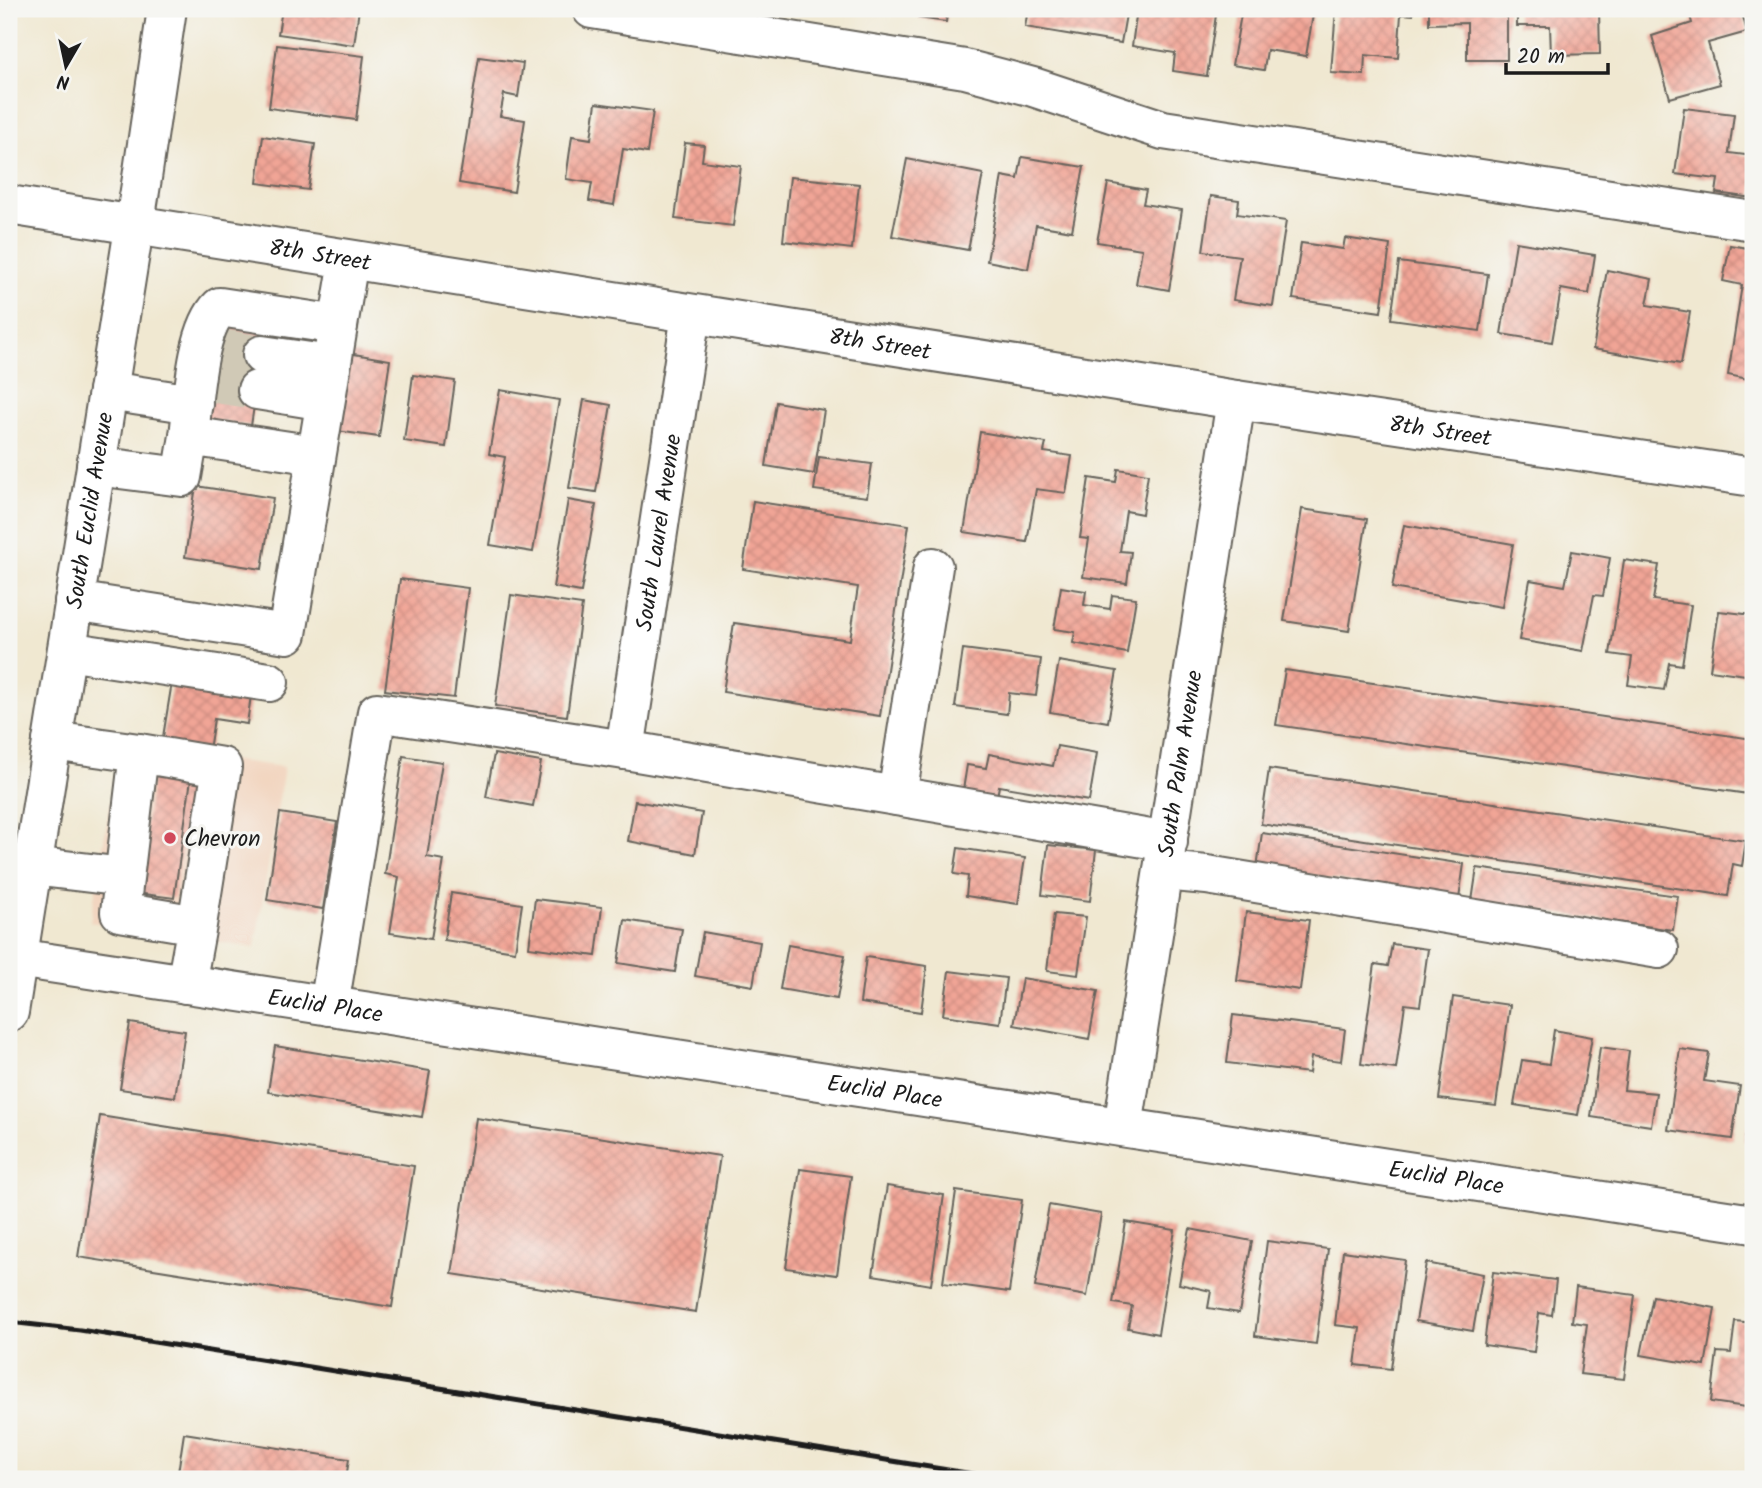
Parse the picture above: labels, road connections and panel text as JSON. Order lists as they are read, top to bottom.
{
  "streets": {
    "street": [
      "8th Street",
      "South Euclid Avenue",
      "South Laurel Avenue",
      "South Palm Avenue",
      "Euclid Place"
    ]
  },
  "crossings": [
    ["8th Street", "South Euclid Avenue"],
    ["8th Street", "South Laurel Avenue"],
    ["8th Street", "South Palm Avenue"],
    ["South Euclid Avenue", "Euclid Place"],
    ["South Palm Avenue", "Euclid Place"]
  ],
  "places": ["Chevron"],
  "scale_bar": "20 m",
  "north": "bottom"
}
